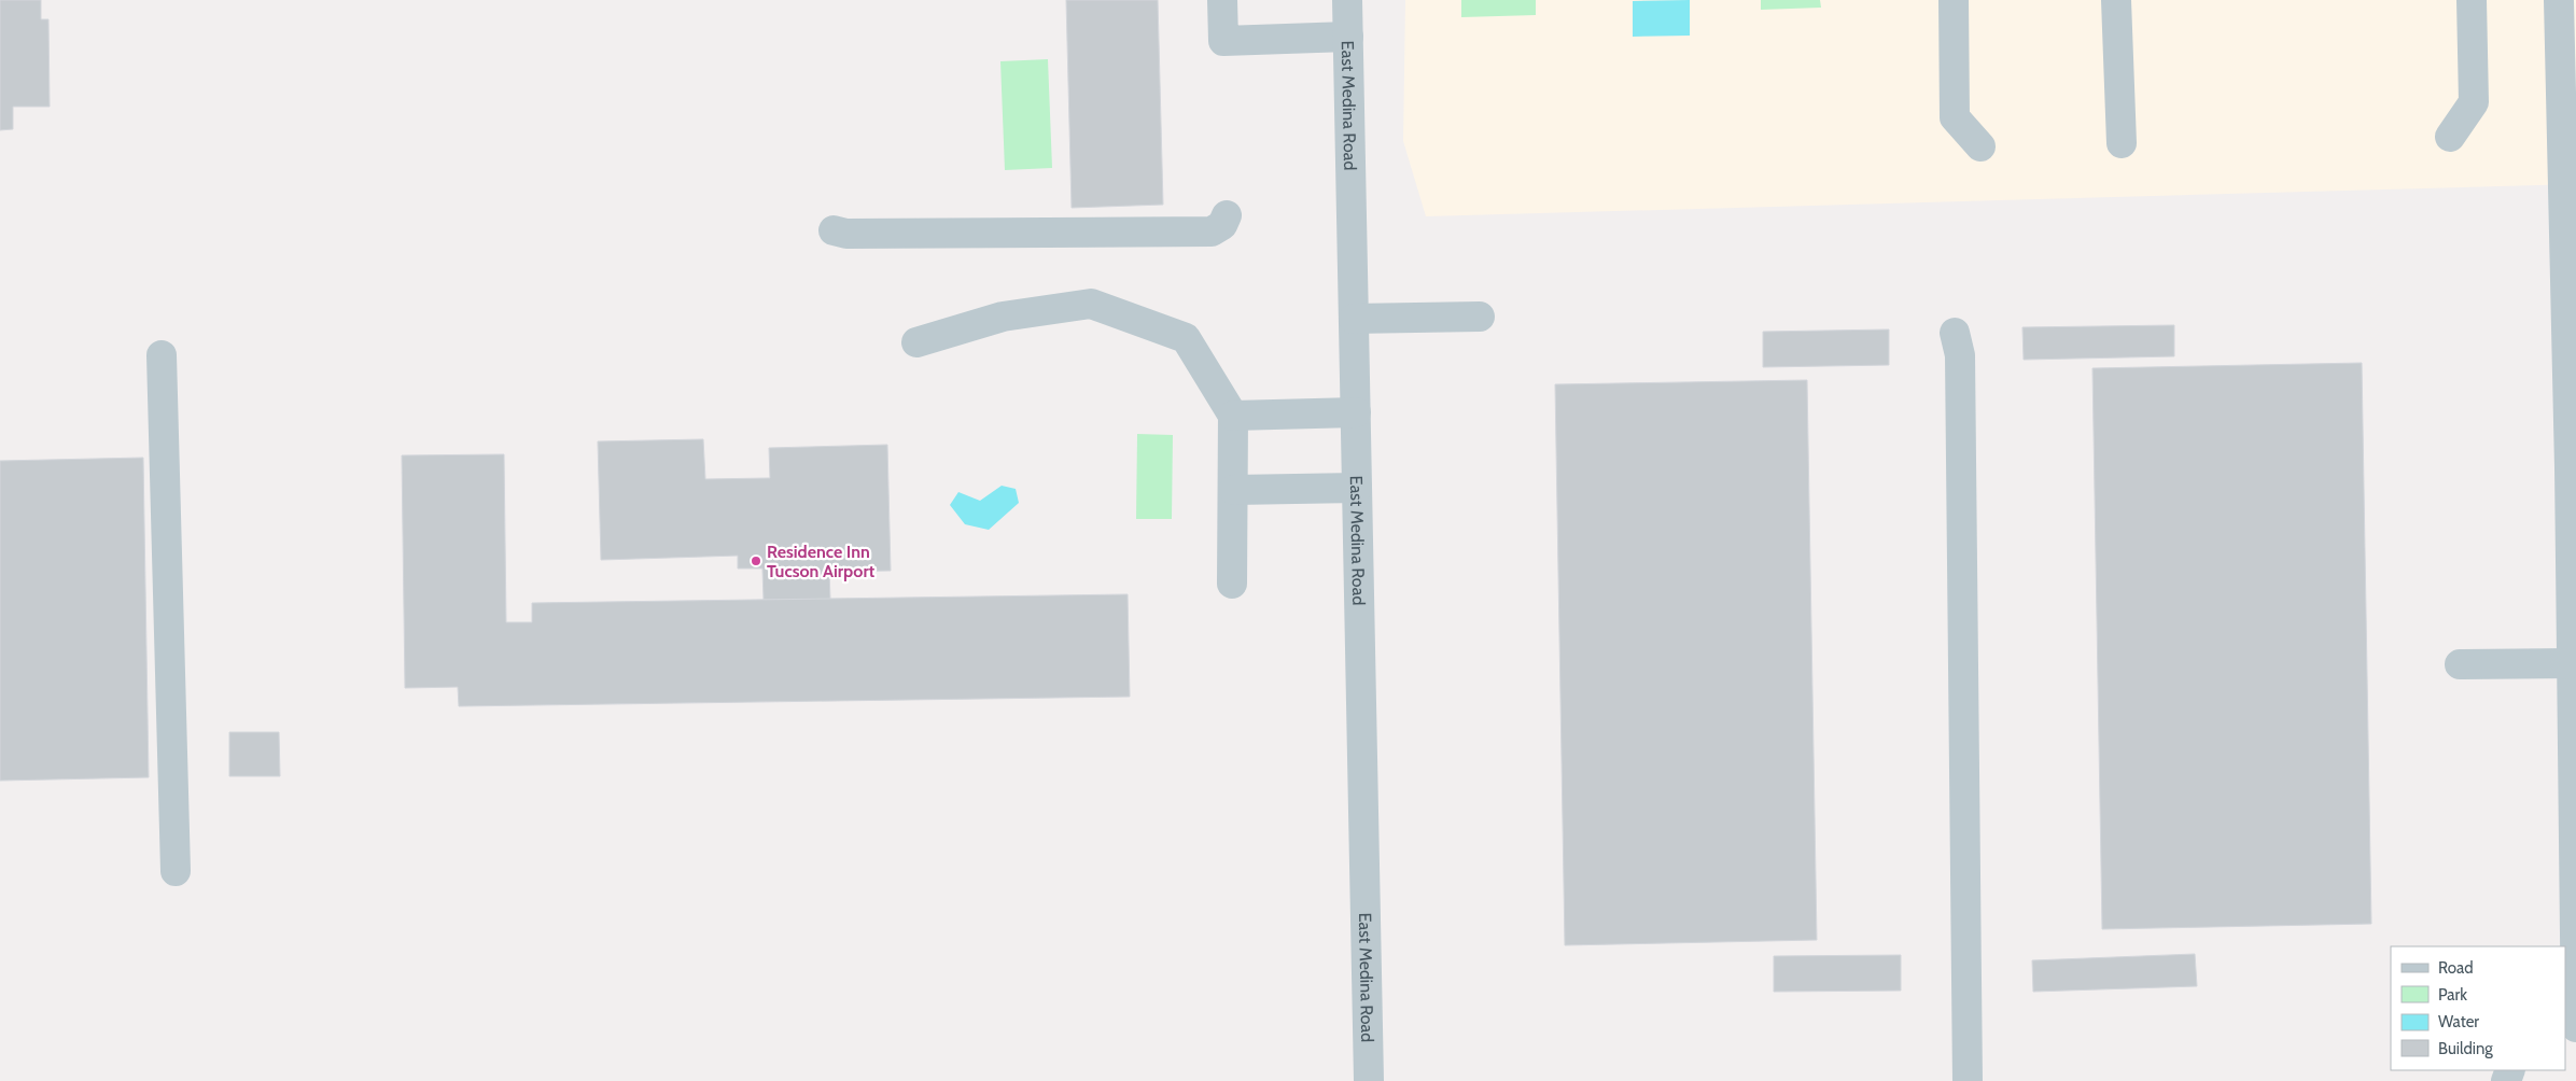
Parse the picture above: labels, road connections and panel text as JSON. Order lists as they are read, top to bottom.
{
  "streets": {
    "street": ["East Medina Road"]
  },
  "places": ["Residence Inn Tucson Airport"],
  "legend": [
    "Road",
    "Park",
    "Water",
    "Building"
  ]
}
